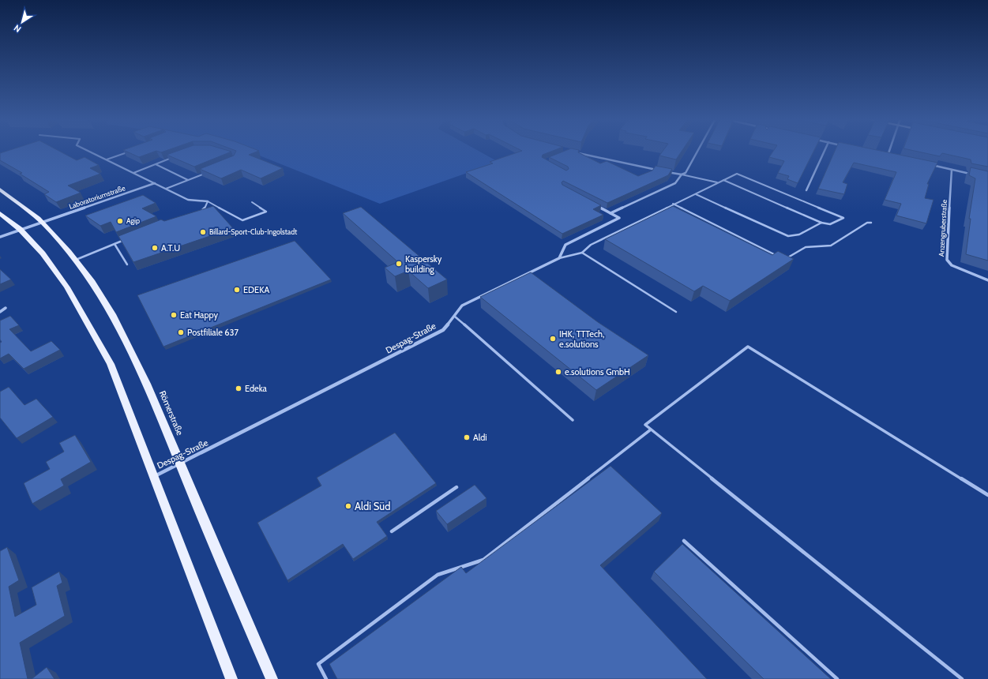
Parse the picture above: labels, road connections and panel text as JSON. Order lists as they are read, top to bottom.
{
  "streets": {
    "main road": ["Römerstraße"],
    "street": ["Laboratoriumstraße", "Anzengruberstraße", "Despag-Straße"]
  },
  "crossings": [
    ["Laboratoriumstraße", "Römerstraße"],
    ["Despag-Straße", "Römerstraße"]
  ],
  "places": [
    "Agip",
    "Billard-Sport-Club-Ingolstadt",
    "A.T.U",
    "Kaspersky building",
    "EDEKA",
    "Eat Happy",
    "Postfiliale 637",
    "IHK, TTTech, e.solutions",
    "e.solutions GmbH",
    "Edeka",
    "Aldi",
    "Aldi Süd"
  ],
  "north": "bottom left"
}
